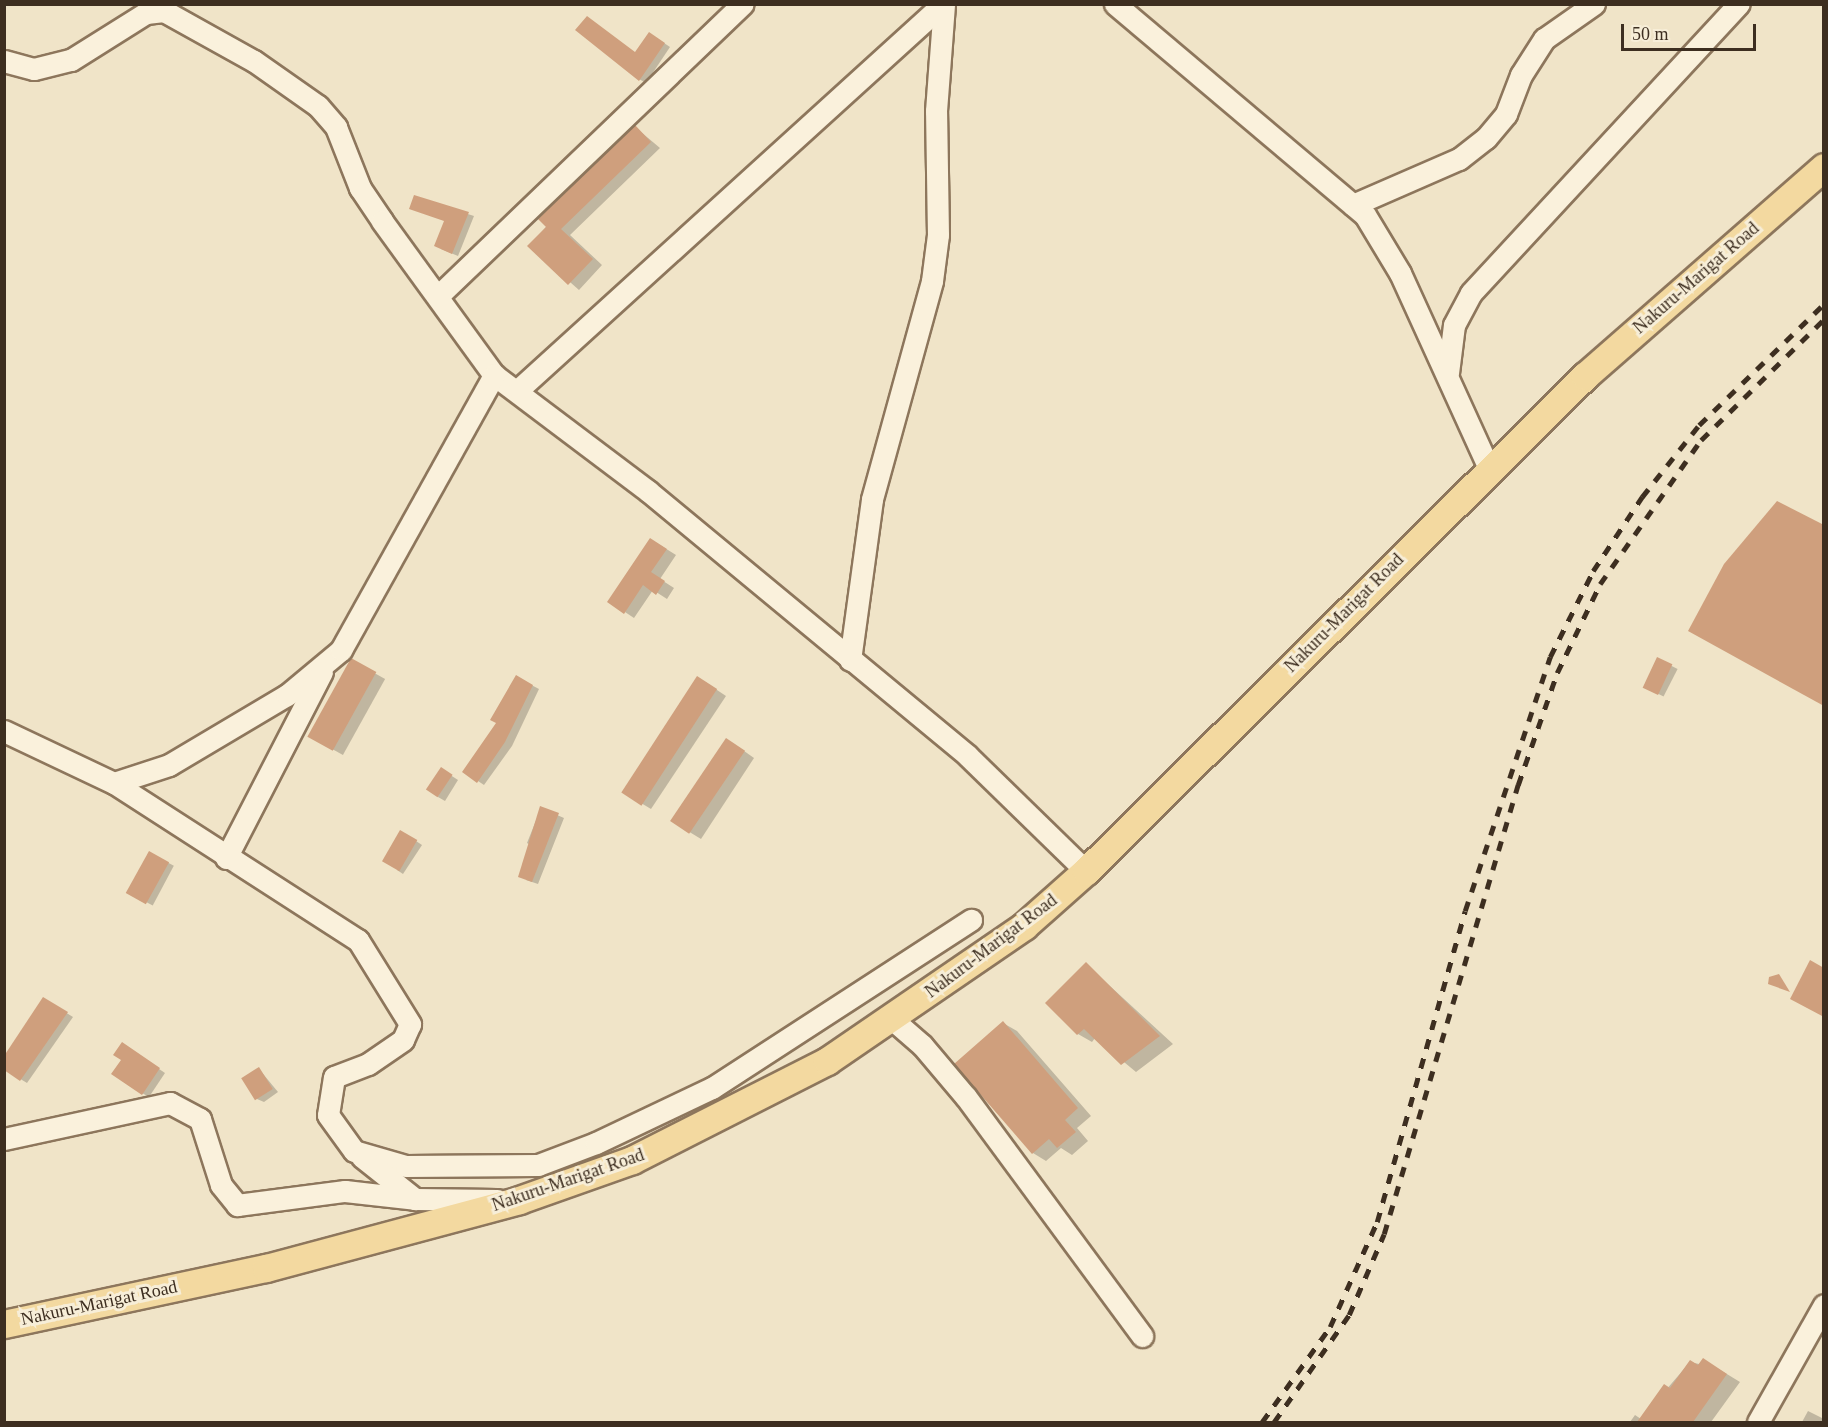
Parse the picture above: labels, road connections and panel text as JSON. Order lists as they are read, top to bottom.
{
  "streets": {
    "main road": ["Nakuru-Marigat Road"]
  },
  "scale_bar": "50 m"
}
